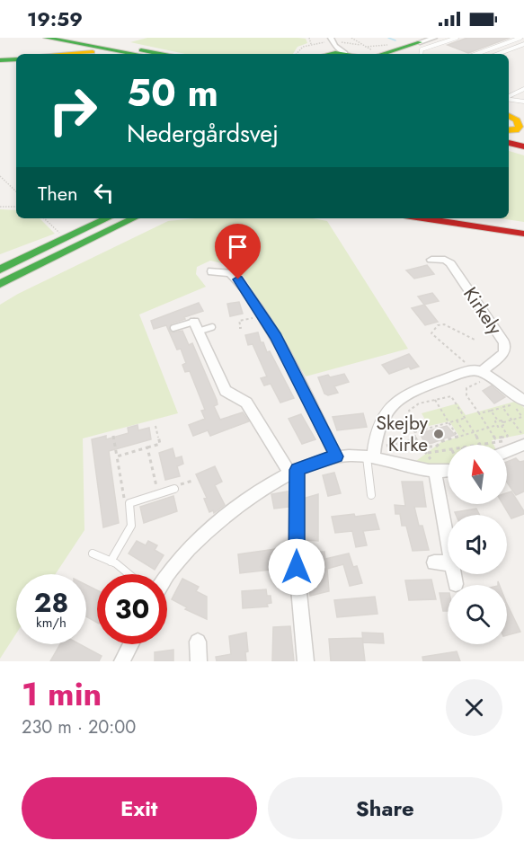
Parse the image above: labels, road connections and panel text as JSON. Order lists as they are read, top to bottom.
{
  "streets": {
    "street": ["Kirkely"]
  },
  "places": ["Skejby Kirke"],
  "north": "top",
  "page": {
    "status": "19:59",
    "turn": ["50 m", "Nedergårdsvej"],
    "then": "Then",
    "speed": "28 km/h",
    "limit": "30",
    "heading": ["1 min", "230 m · 20:00"],
    "buttons": ["Exit", "Share"]
  }
}
